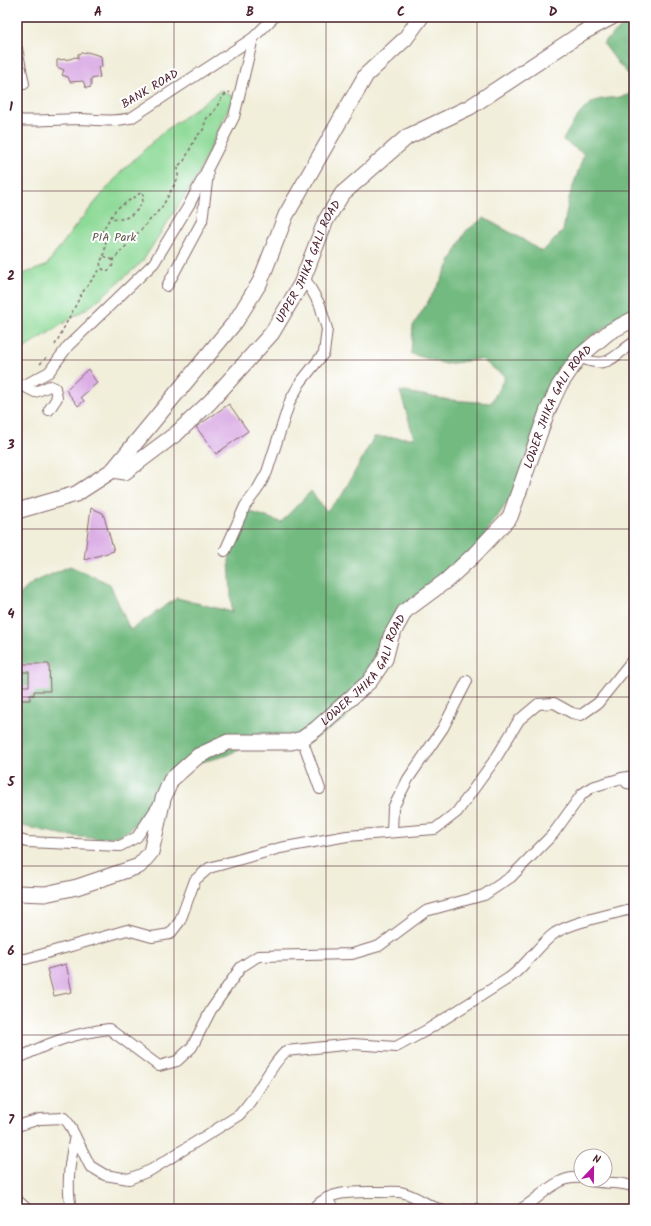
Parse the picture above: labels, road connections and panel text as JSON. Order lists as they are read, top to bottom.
{
  "streets": {
    "main road": ["UPPER JHIKA GALI ROAD", "LOWER JHIKA GALI ROAD"],
    "street": ["BANK ROAD"]
  },
  "parks": ["PIA Park"],
  "north": "top",
  "grid": {
    "columns": [
      "A",
      "B",
      "C",
      "D"
    ],
    "rows": [
      "1",
      "2",
      "3",
      "4",
      "5",
      "6",
      "7"
    ]
  }
}
